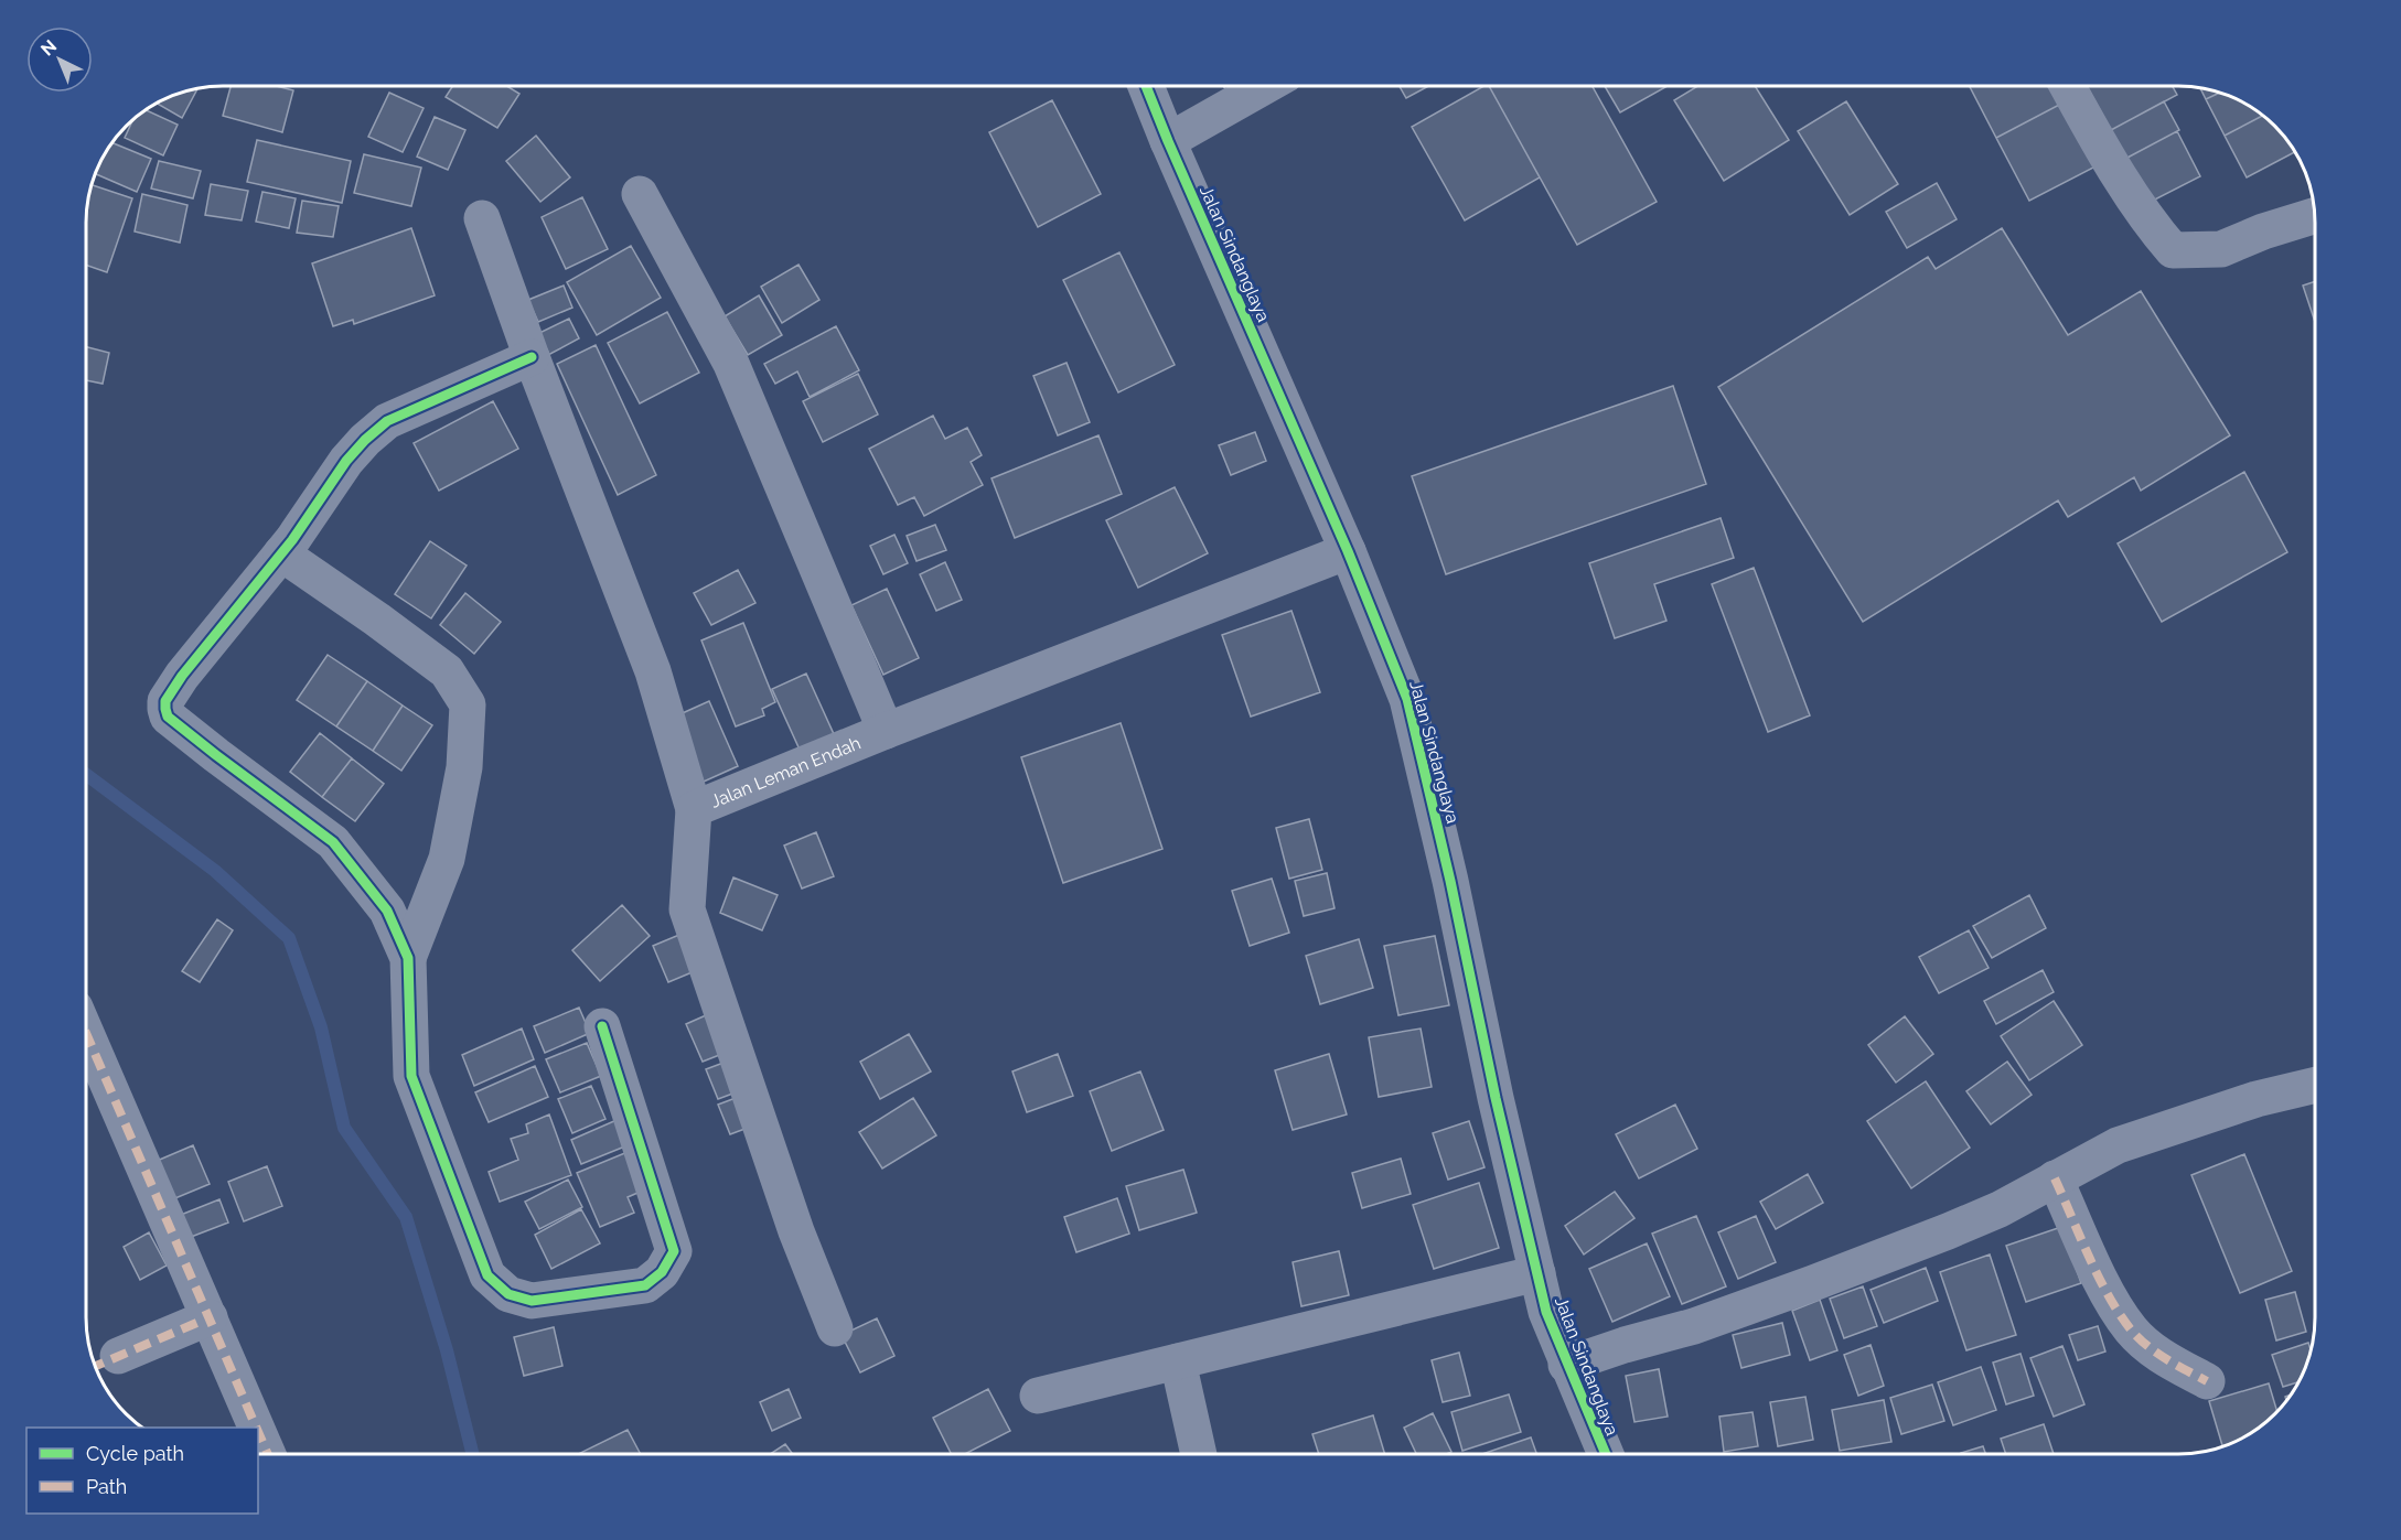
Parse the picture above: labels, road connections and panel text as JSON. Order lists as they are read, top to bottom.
{
  "streets": {
    "street": ["Jalan Sindanglaya", "Jalan Leman Endah"]
  },
  "crossings": [
    ["Jalan Sindanglaya", "Jalan Leman Endah"]
  ],
  "legend": ["Cycle path", "Path"],
  "north": "top left"
}
